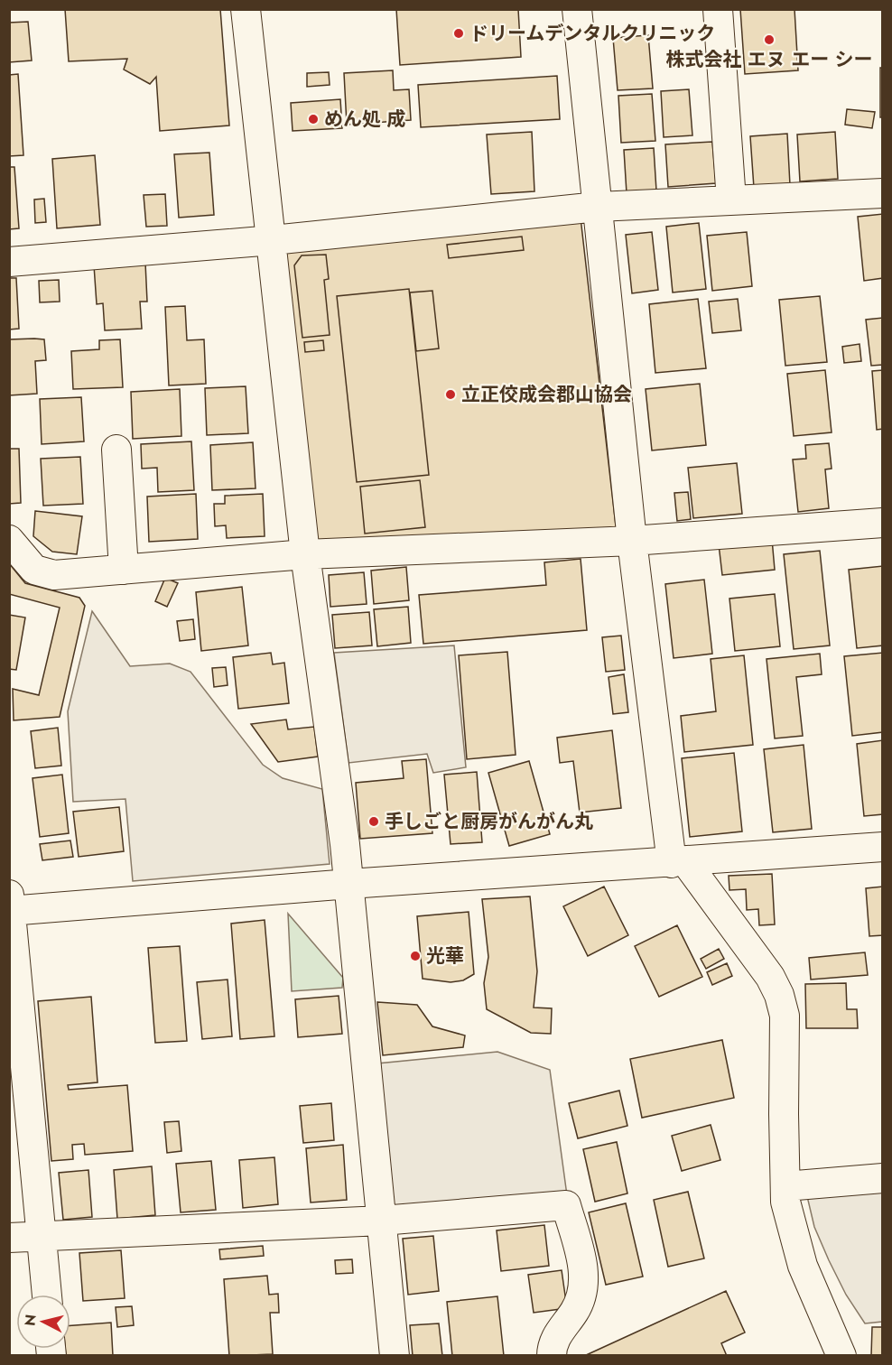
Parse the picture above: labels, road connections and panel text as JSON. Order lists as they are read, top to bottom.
{
  "places": [
    "ドリームデンタルクリニック",
    "株式会社 エヌ エー シー",
    "めん処 成",
    "立正佼成会郡山協会",
    "手しごと厨房がんがん丸",
    "光華"
  ],
  "north": "left"
}
